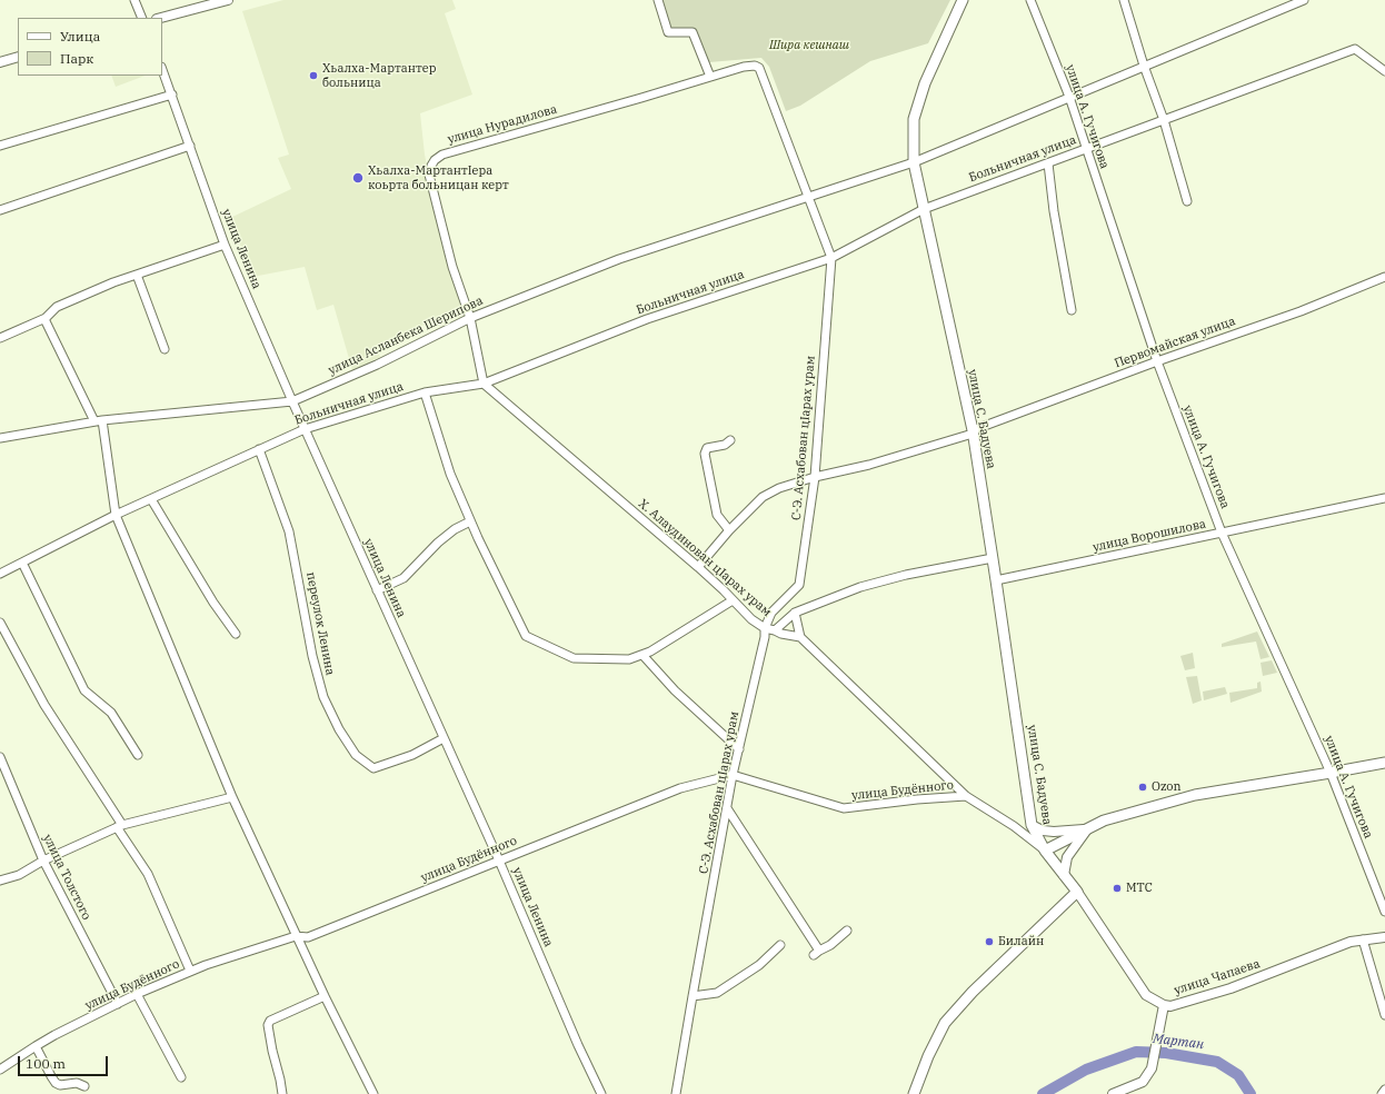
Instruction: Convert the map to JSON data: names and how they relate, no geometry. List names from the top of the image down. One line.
{"streets":{"main road":["улица С. Бадуева"],"street":["улица А. Гучигова","улица Нурадилова","Больничная улица","улица Ленина","улица Асланбека Шерипова","Первомайская улица","С-Э. Асхабован цIарах урам","улица Ворошилова","Х. Алаудинован цIарах урам","переулок Ленина","улица Будённого","улица Толстого","улица Чапаева"]},"crossings":[["улица А. Гучигова","Больничная улица"],["улица А. Гучигова","улица Асланбека Шерипова"],["улица А. Гучигова","Первомайская улица"],["улица А. Гучигова","улица Ворошилова"],["улица Нурадилова","улица Асланбека Шерипова"],["улица Нурадилова","С-Э. Асхабован цIарах урам"],["Больничная улица","улица Ленина"],["Больничная улица","улица С. Бадуева"],["Больничная улица","С-Э. Асхабован цIарах урам"],["Больничная улица","Х. Алаудинован цIарах урам"],["Больничная улица","переулок Ленина"],["улица Ленина","улица Асланбека Шерипова"],["улица Ленина","переулок Ленина"],["улица Ленина","улица Будённого"],["улица Асланбека Шерипова","улица С. Бадуева"],["улица Асланбека Шерипова","С-Э. Асхабован цIарах урам"],["Первомайская улица","улица С. Бадуева"],["Первомайская улица","С-Э. Асхабован цIарах урам"],["Первомайская улица","Х. Алаудинован цIарах урам"],["улица С. Бадуева","улица Ворошилова"],["улица С. Бадуева","улица Чапаева"],["С-Э. Асхабован цIарах урам","Х. Алаудинован цIарах урам"],["С-Э. Асхабован цIарах урам","улица Будённого"],["улица Будённого","улица Толстого"]],"water":["Мартан"],"parks":["Шира кешнаш"],"places":["Хьалха-Мартантер больница","Хьалха-МартантIера коьрта больницан керт","Ozon","МТС","Билайн"],"legend":["Улица","Парк"],"scale_bar":"100 m"}
